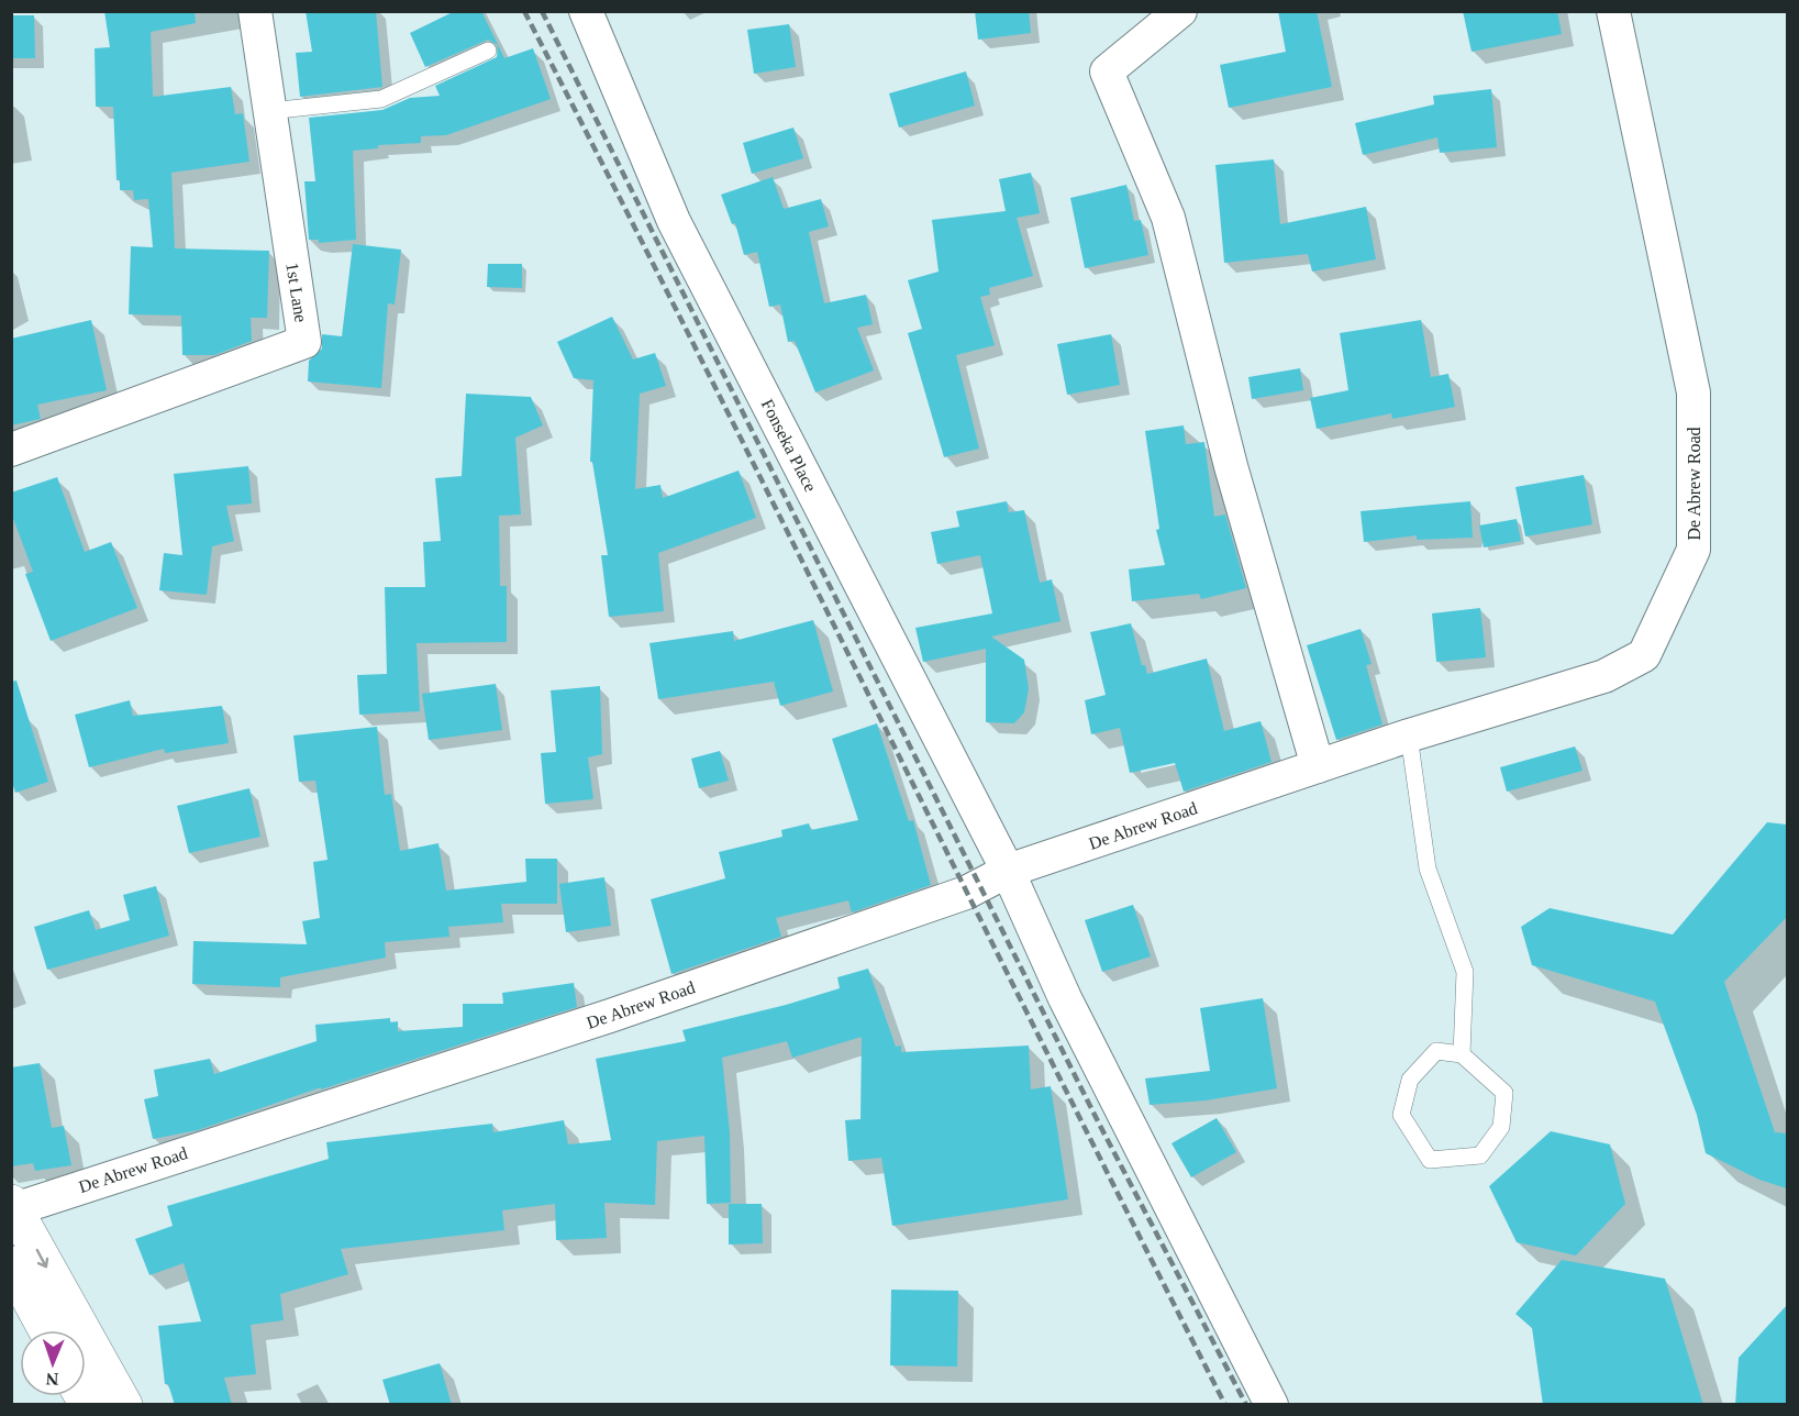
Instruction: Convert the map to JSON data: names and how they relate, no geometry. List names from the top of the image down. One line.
{"streets":{"street":["1st Lane","Fonseka Place","De Abrew Road"]},"crossings":[["Fonseka Place","De Abrew Road"]],"north":"bottom"}
